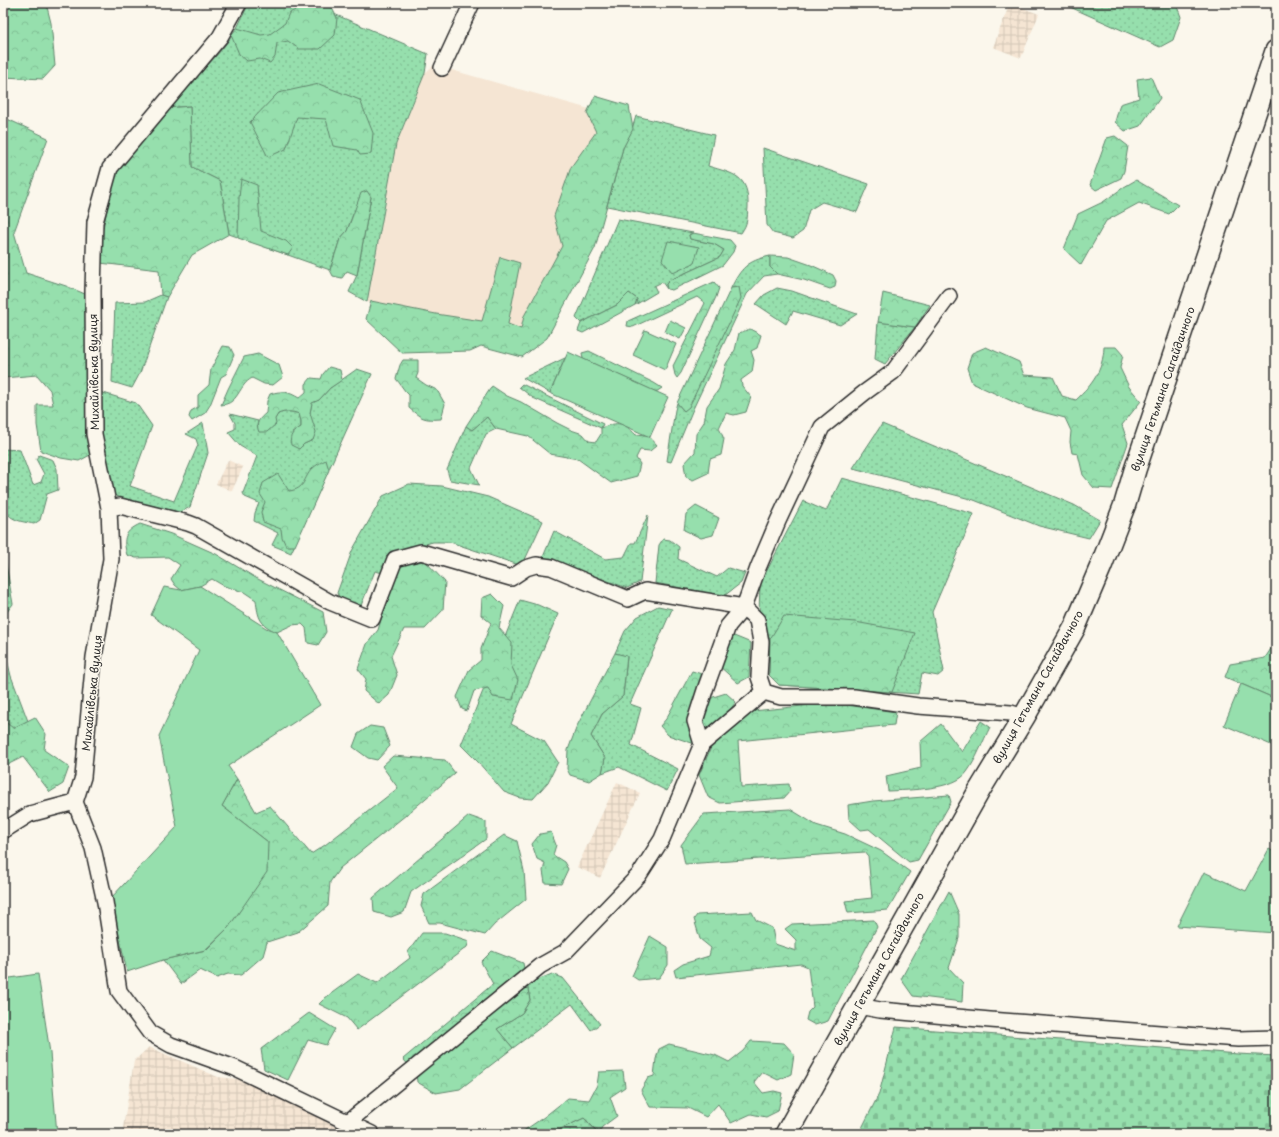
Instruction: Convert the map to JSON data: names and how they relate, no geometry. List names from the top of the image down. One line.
{"streets":{"main road":["вулиця Гетьмана Сагайдачного"],"street":["Михайлівська вулиця"]}}
